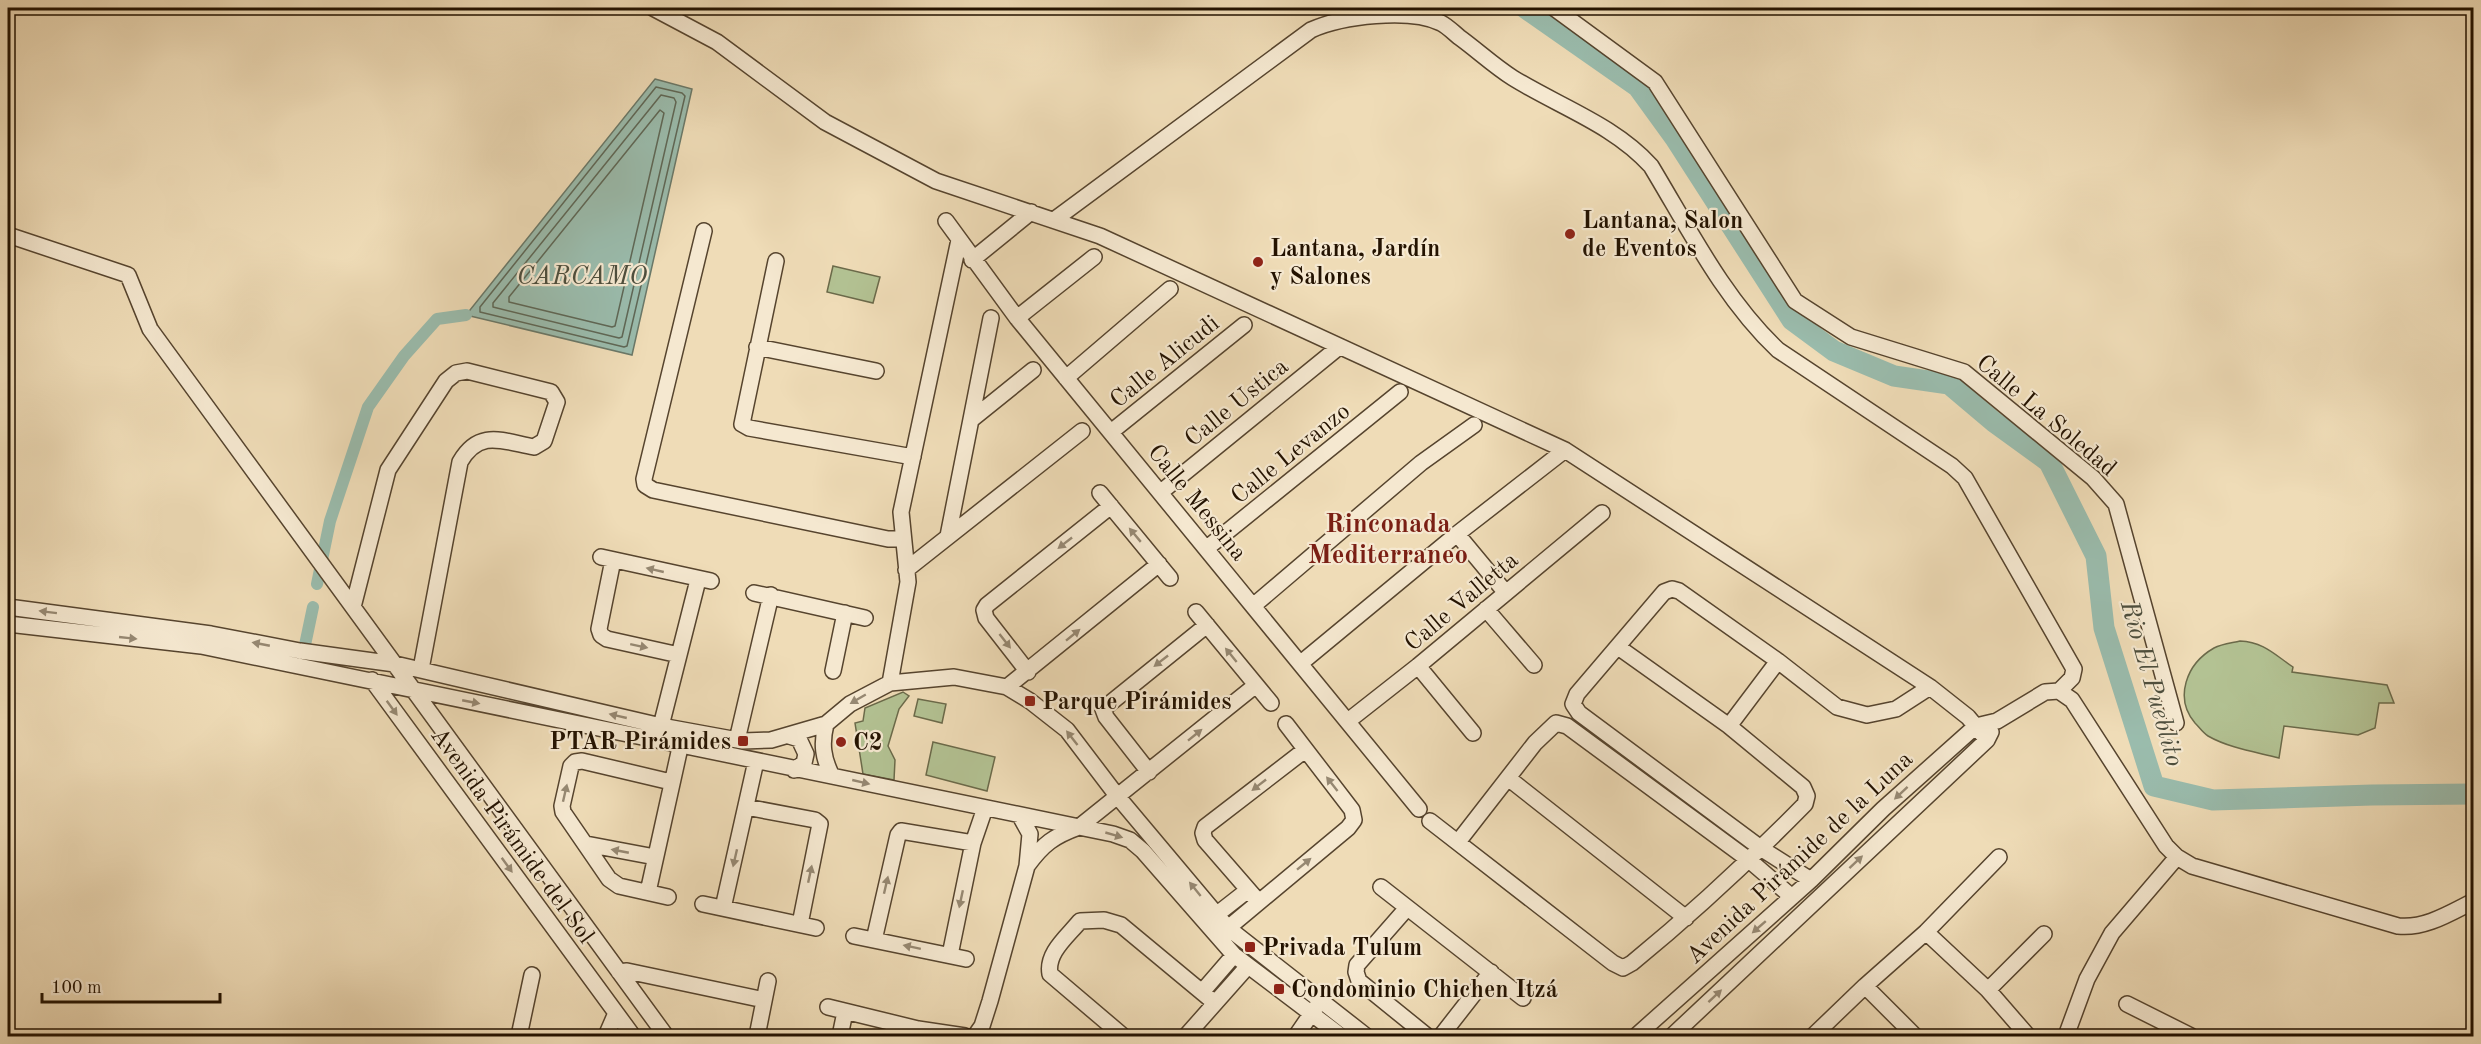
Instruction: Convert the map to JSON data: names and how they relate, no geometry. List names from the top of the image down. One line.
{"streets":{"street":["Calle Alicudi","Calle Ustica","Calle La Soledad","Calle Levanzo","Calle Messina","Calle Valletta","Avenida Pirámide del Sol","Avenida Pirámide de la Luna"]},"crossings":[["Calle Alicudi","Calle Messina"],["Calle Ustica","Calle Messina"],["Calle Levanzo","Calle Messina"],["Calle Messina","Calle Valletta"]],"districts":["Rinconada Mediterraneo"],"water":["CARCAMO","Rio El Pueblito"],"places":{"other":["Lantana, Salon de Eventos","Lantana, Jardín y Salones","C2"],"transit":["Parque Pirámides","PTAR Pirámides","Privada Tulum","Condominio Chichen Itzá"]},"scale_bar":"100 m"}
